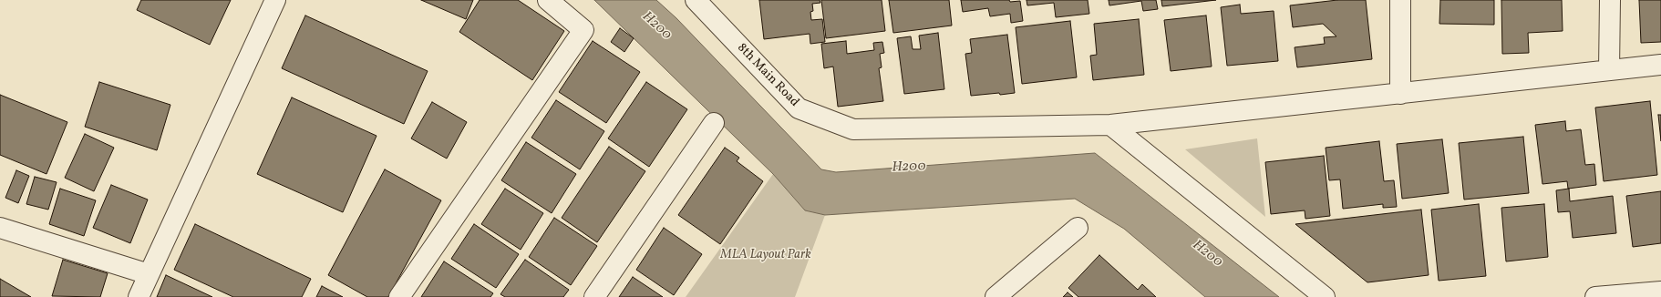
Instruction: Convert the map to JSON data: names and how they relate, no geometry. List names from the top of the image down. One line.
{"streets":{"street":["8th Main Road"]},"water":["H200"],"parks":["MLA Layout Park"]}
